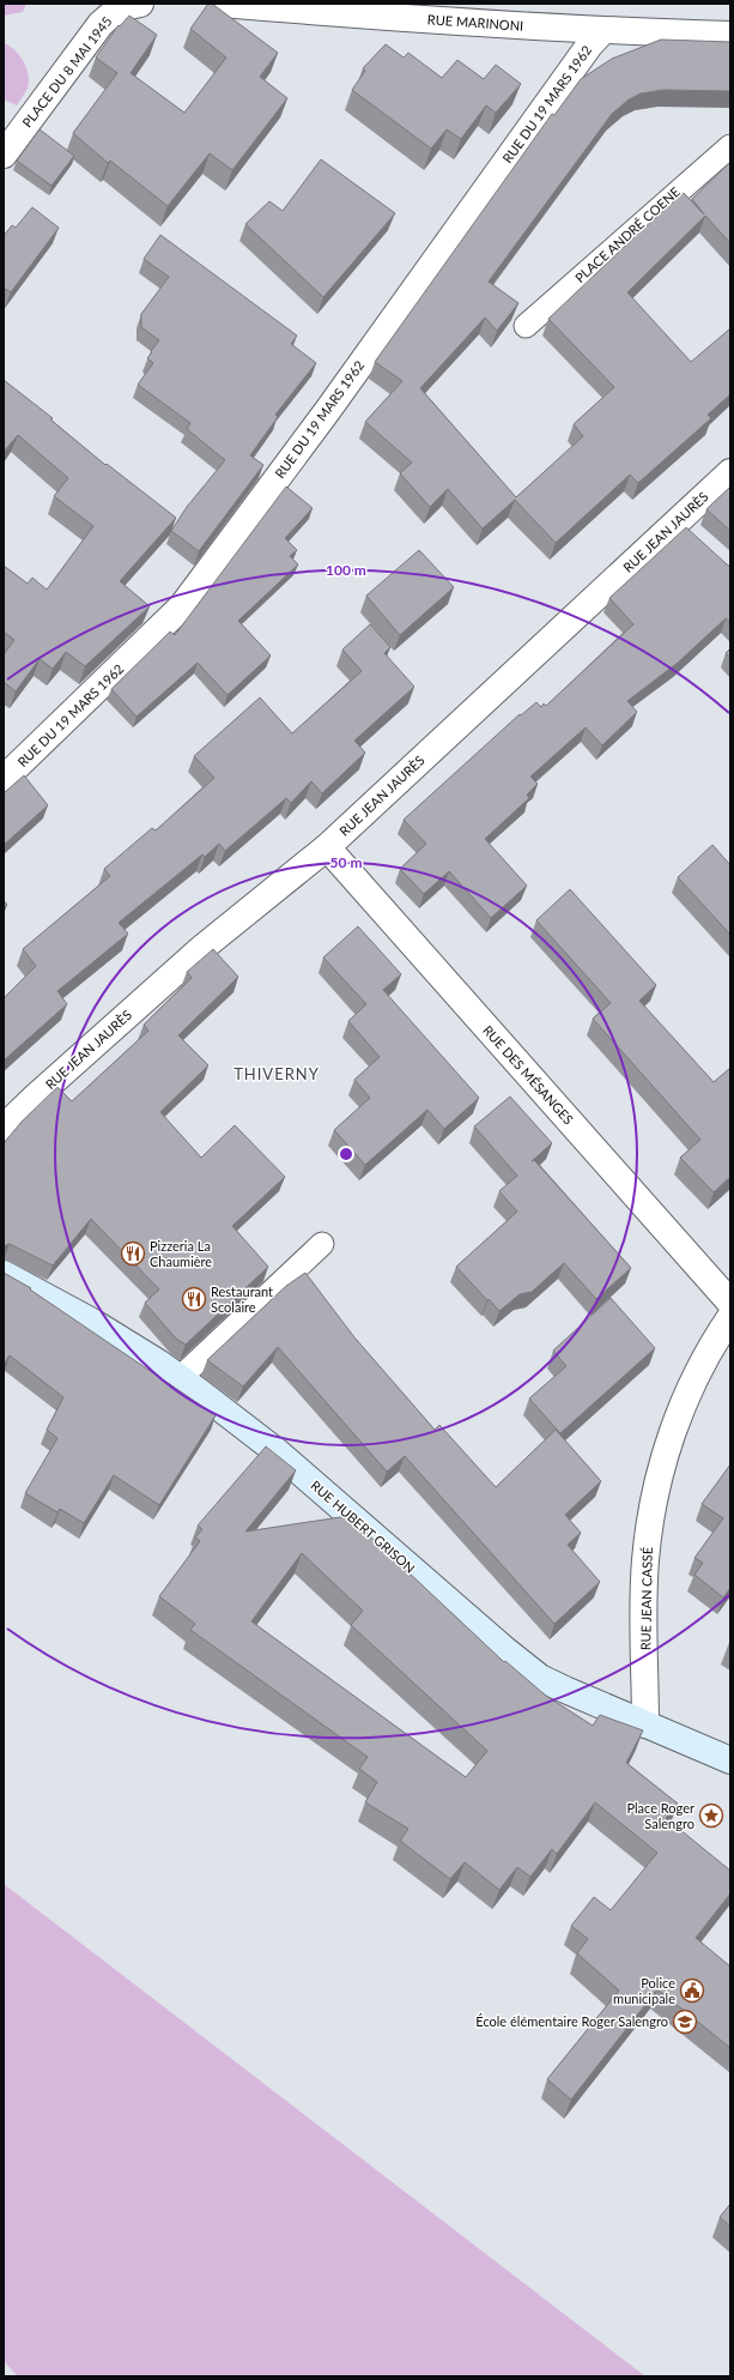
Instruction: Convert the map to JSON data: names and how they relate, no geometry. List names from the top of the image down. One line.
{"streets":{"street":["RUE MARINONI","PLACE DU 8 MAI 1945","RUE DU 19 MARS 1962","RUE JEAN JAURÈS","RUE DES MÉSANGES","RUE HUBERT GRISON","RUE JEAN CASSÉ"],"lane":["PLACE ANDRÉ COENE"]},"crossings":[["RUE MARINONI","RUE DU 19 MARS 1962"],["RUE JEAN JAURÈS","RUE DES MÉSANGES"],["RUE HUBERT GRISON","RUE JEAN CASSÉ"]],"districts":["THIVERNY"],"places":{"restaurant":["Pizzeria La Chaumière","Restaurant Scolaire"],"place":["Place Roger Salengro"],"public building":["Police municipale"],"school or university":["École élémentaire Roger Salengro"]},"rings":["100 m","50 m"]}
